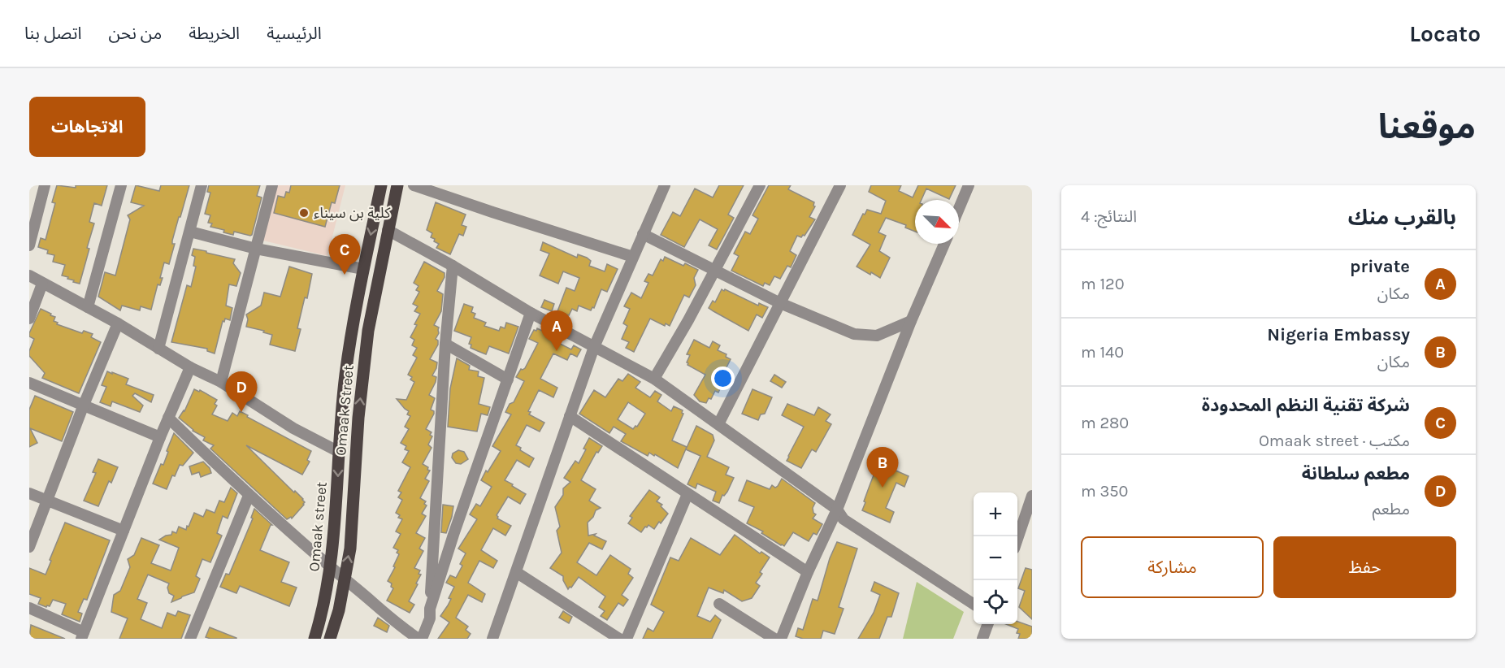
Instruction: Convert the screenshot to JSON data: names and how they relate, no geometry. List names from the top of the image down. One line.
{"streets":{"main road":["Omaak Street","Omaak street"]},"one_way":["Omaak Street","Omaak street"],"places":["كلية بن سيناء"],"north":"bottom right","page":{"header":"Locato","nav":["الرئيسية","الخريطة","من نحن","اتصل بنا"],"title":"موقعنا","buttons":["الاتجاهات",["حفظ","مشاركة"]],"heading":["بالقرب منك","النتائج: 4"],"pins":["C","A","D","B"],"list":[{"mark":"A","name":"private","note":"مكان","value":"120 m"},{"mark":"B","name":"Nigeria Embassy","note":"مكان","value":"140 m"},{"mark":"C","name":"شركة تقنية النظم المحدودة","note":"مكتب · Omaak street","value":"280 m"},{"mark":"D","name":"مطعم سلطانة","note":"مطعم","value":"350 m"}],"map_buttons":["+","−"]}}
